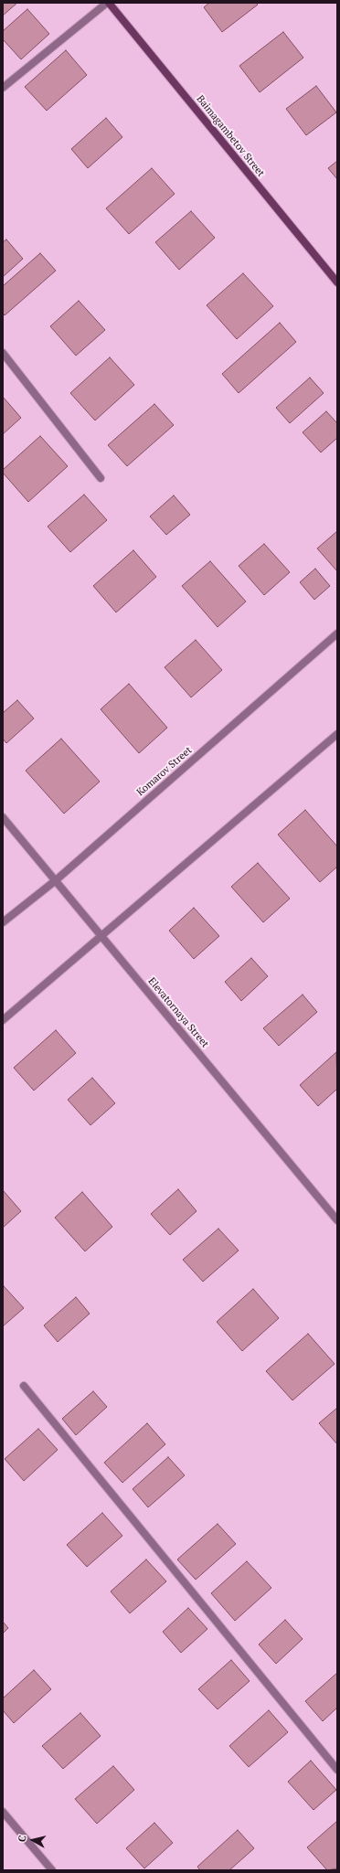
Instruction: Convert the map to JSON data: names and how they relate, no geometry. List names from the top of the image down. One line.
{"streets":{"main road":["Baimagambetov Street"],"street":["Komarov Street","Elevatornaya Street"]},"crossings":[["Komarov Street","Elevatornaya Street"]],"north":"left"}
